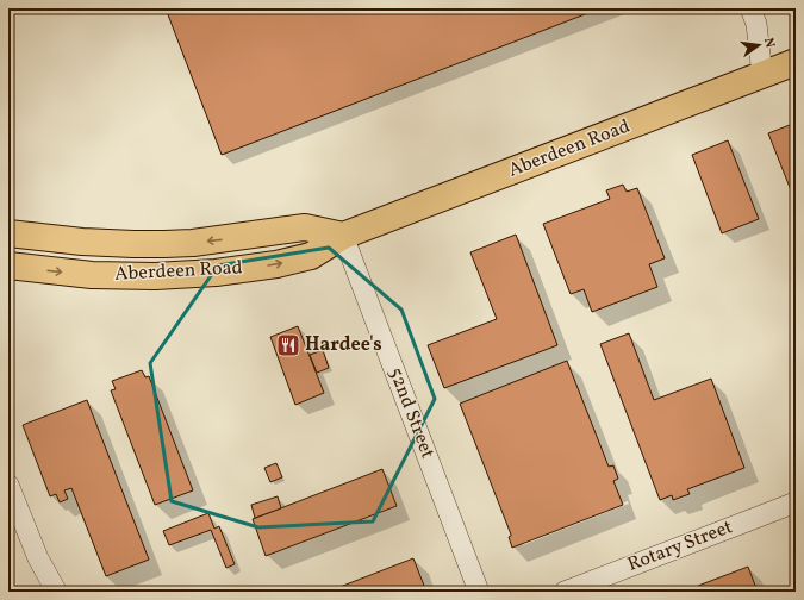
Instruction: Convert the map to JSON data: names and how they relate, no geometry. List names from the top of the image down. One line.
{"streets":{"main road":["Aberdeen Road"],"street":["52nd Street","Rotary Street"]},"crossings":[["Aberdeen Road","52nd Street"]],"places":{"restaurant":["Hardee's"]},"north":"right"}
